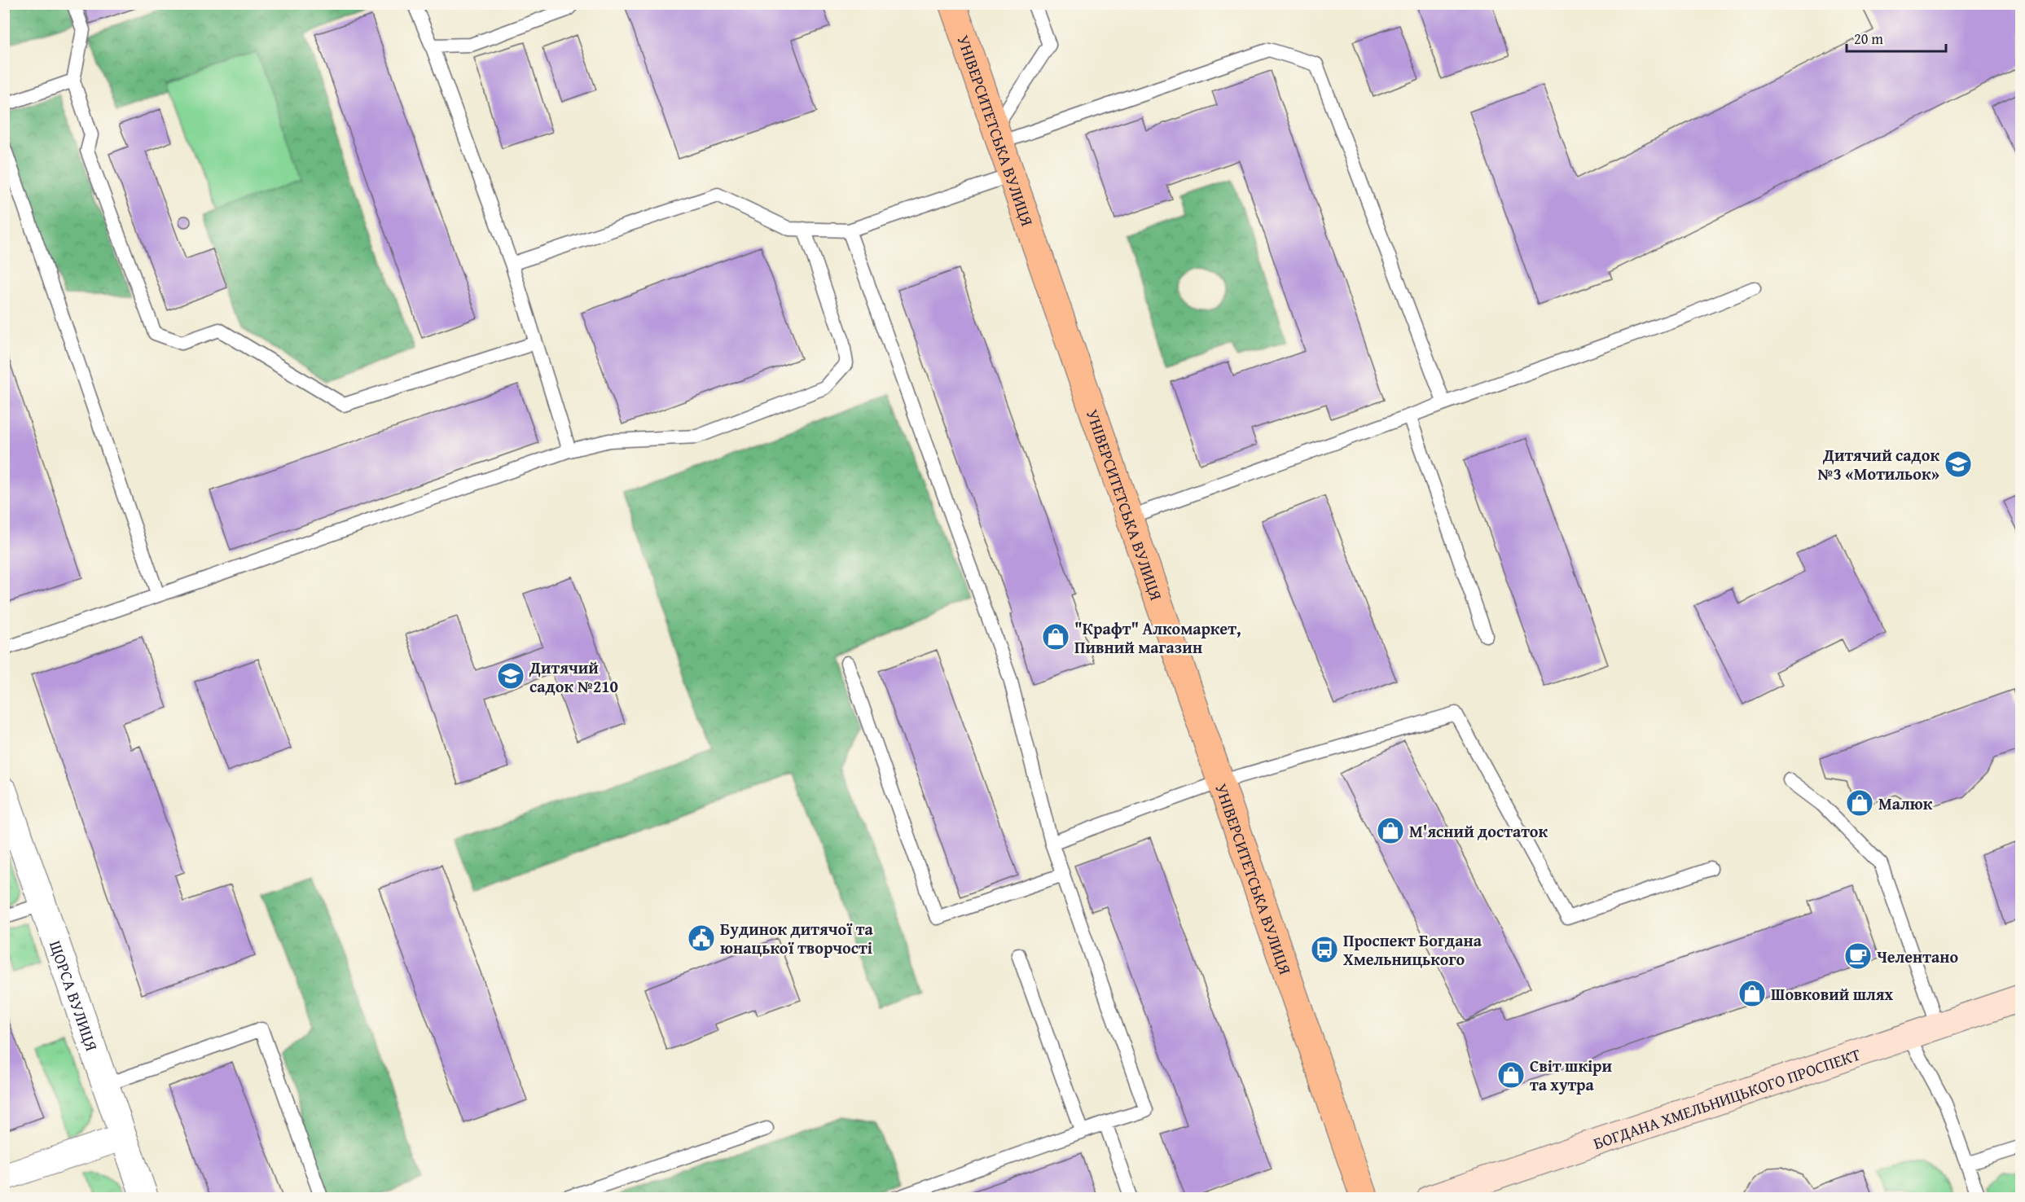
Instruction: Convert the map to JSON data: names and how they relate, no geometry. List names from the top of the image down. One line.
{"streets":{"main road":["УНІВЕРСИТЕТСЬКА ВУЛИЦЯ","БОГДАНА ХМЕЛЬНИЦЬКОГО ПРОСПЕКТ"],"street":["ЩОРСА ВУЛИЦЯ"]},"places":{"school or university":["Дитячий садок №3 «Мотильок»","Дитячий садок №210"],"shop":["\"Крафт\" Алкомаркет, Пивний магазин","Малюк","М'ясний достаток","Шовковий шлях","Світ шкіри та хутра"],"public building":["Будинок дитячої та юнацької творчості"],"bus stop":["Проспект Богдана Хмельницького"],"cafe":["Челентано"]},"scale_bar":"20 m"}
